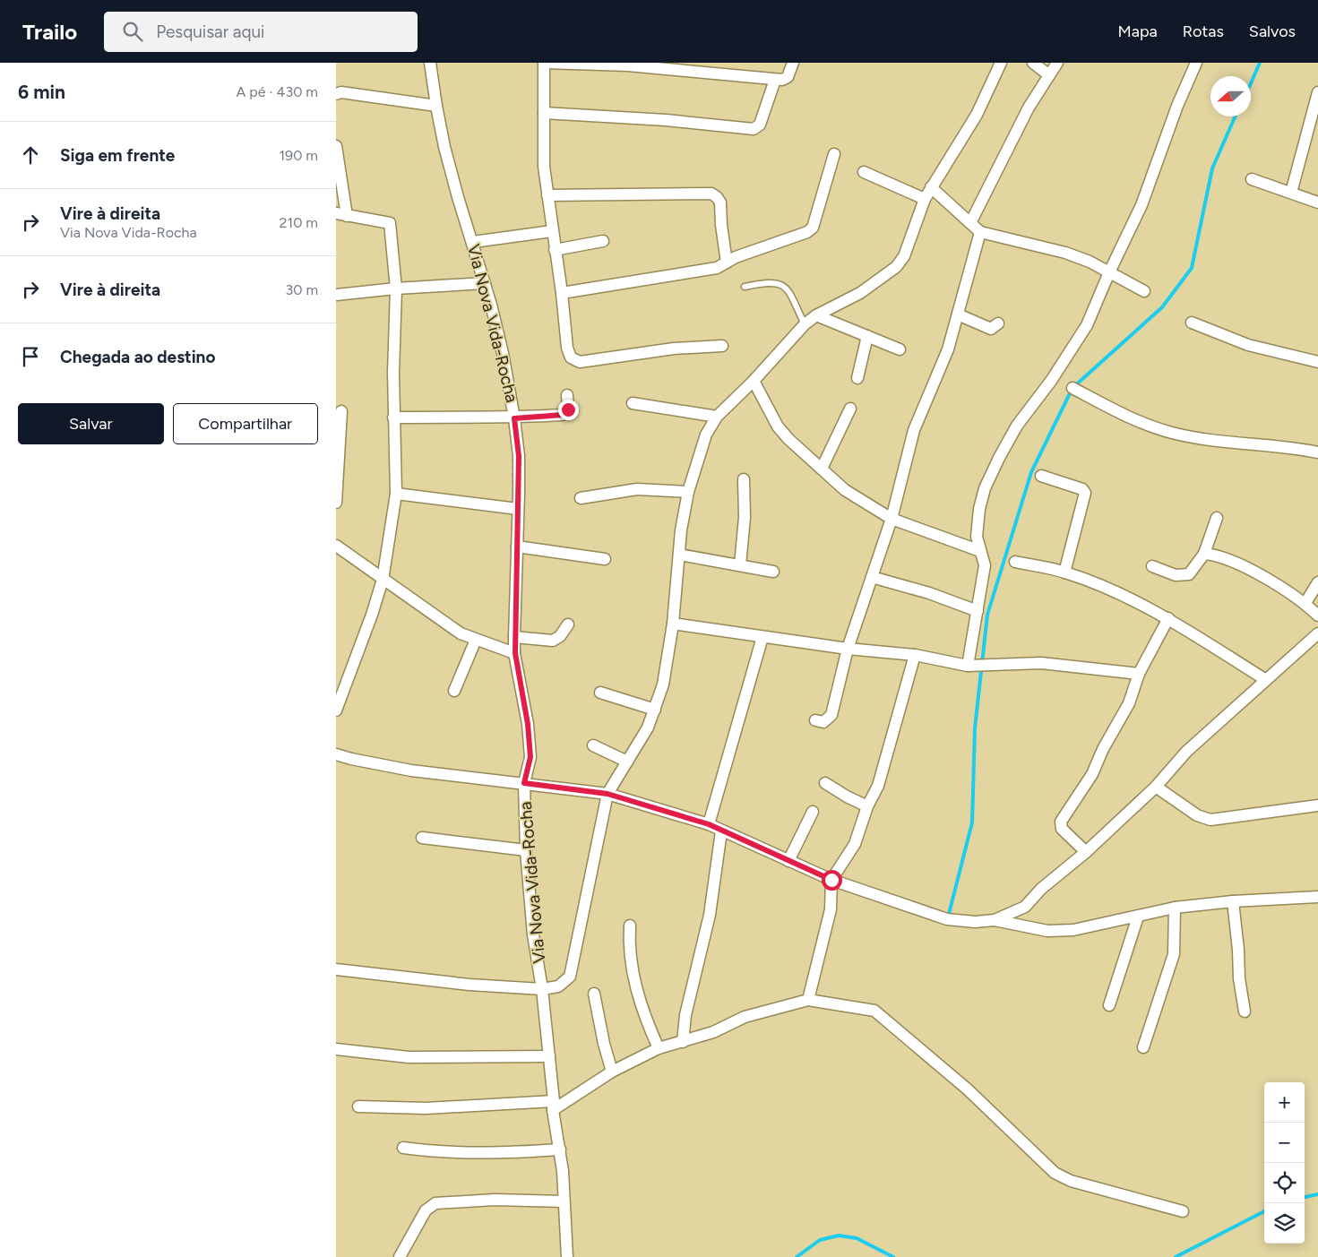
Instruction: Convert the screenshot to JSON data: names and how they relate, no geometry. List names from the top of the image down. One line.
{"streets":{"street":["Via Nova Vida-Rocha"]},"north":"left","page":{"header":"Trailo","search":"Pesquisar aqui","nav":["Mapa","Rotas","Salvos"],"heading":["6 min","A pé · 430 m"],"list":[["Siga em frente","190 m"],["Vire à direita","Via Nova Vida-Rocha","210 m"],["Vire à direita","30 m"],"Chegada ao destino"],"buttons":["Salvar","Compartilhar"],"map_buttons":["+","−"]}}
